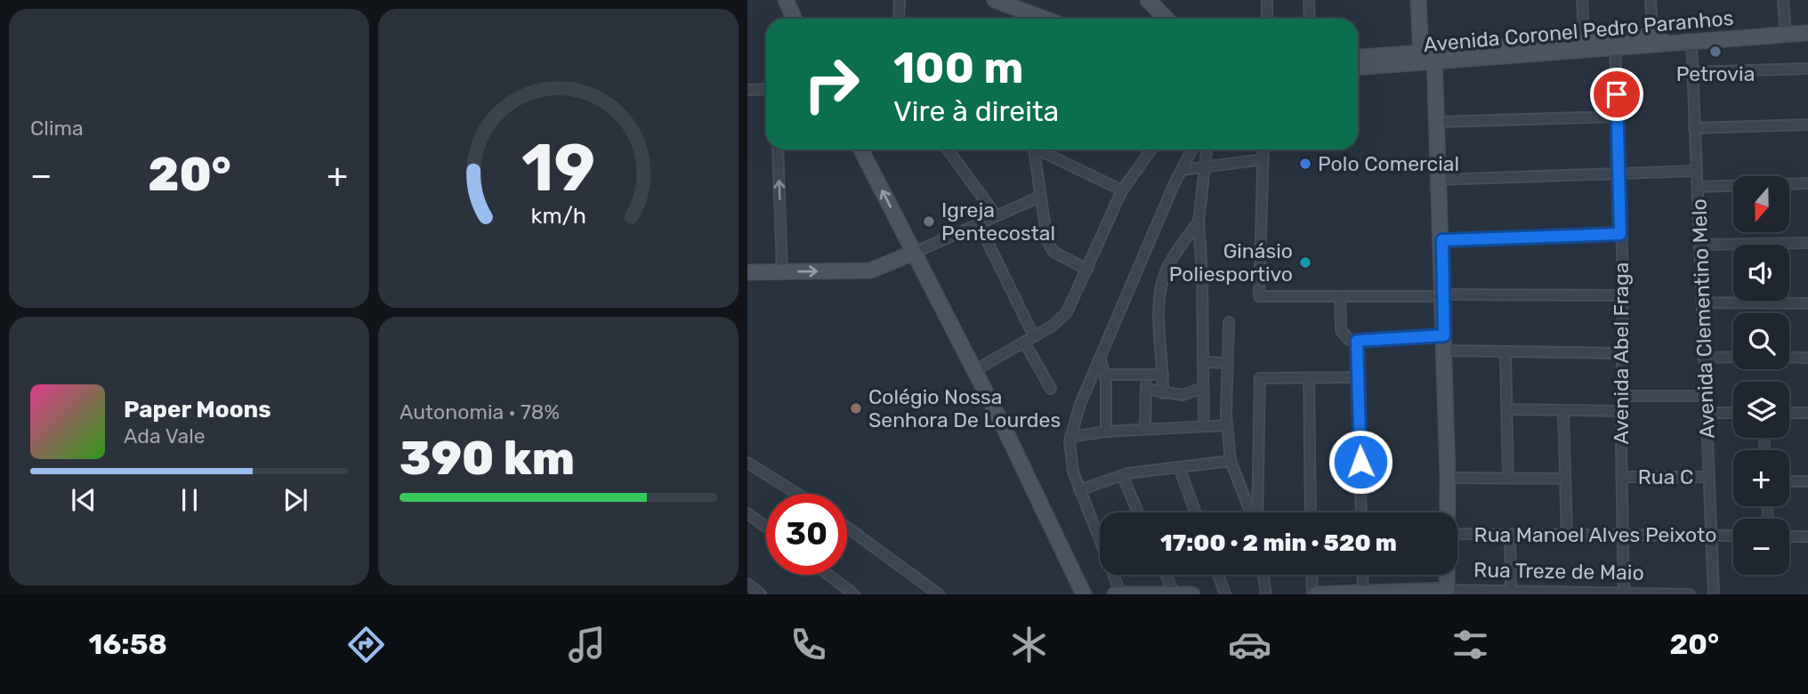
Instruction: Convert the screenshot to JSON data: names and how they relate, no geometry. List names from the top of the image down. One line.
{"streets":{"street":["Avenida Coronel Pedro Paranhos","Avenida Clementino Melo","Avenida Abel Fraga","Rua C","Rua Manoel Alves Peixoto","Rua Treze de Maio"]},"crossings":[["Avenida Coronel Pedro Paranhos","Avenida Clementino Melo"],["Avenida Coronel Pedro Paranhos","Avenida Abel Fraga"],["Avenida Clementino Melo","Rua C"],["Avenida Clementino Melo","Rua Manoel Alves Peixoto"],["Avenida Abel Fraga","Rua C"],["Avenida Abel Fraga","Rua Manoel Alves Peixoto"],["Avenida Abel Fraga","Rua Treze de Maio"]],"places":["Petrovia","Polo Comercial","Igreja Pentecostal","Ginásio Poliesportivo","Colégio Nossa Senhora De Lourdes"],"north":"bottom","page":{"tile":["Clima",["Autonomia · 78%","390 km"]],"turn":["100 m","Vire à direita"],"heat":["−","20°","+"],"map_buttons":["+","−"],"song":["Paper Moons","Ada Vale"],"limit":"30","trip":"17:00 · 2 min · 520 m","tabs":["16:58","20°"],"gauge":["19","km/h"]}}
